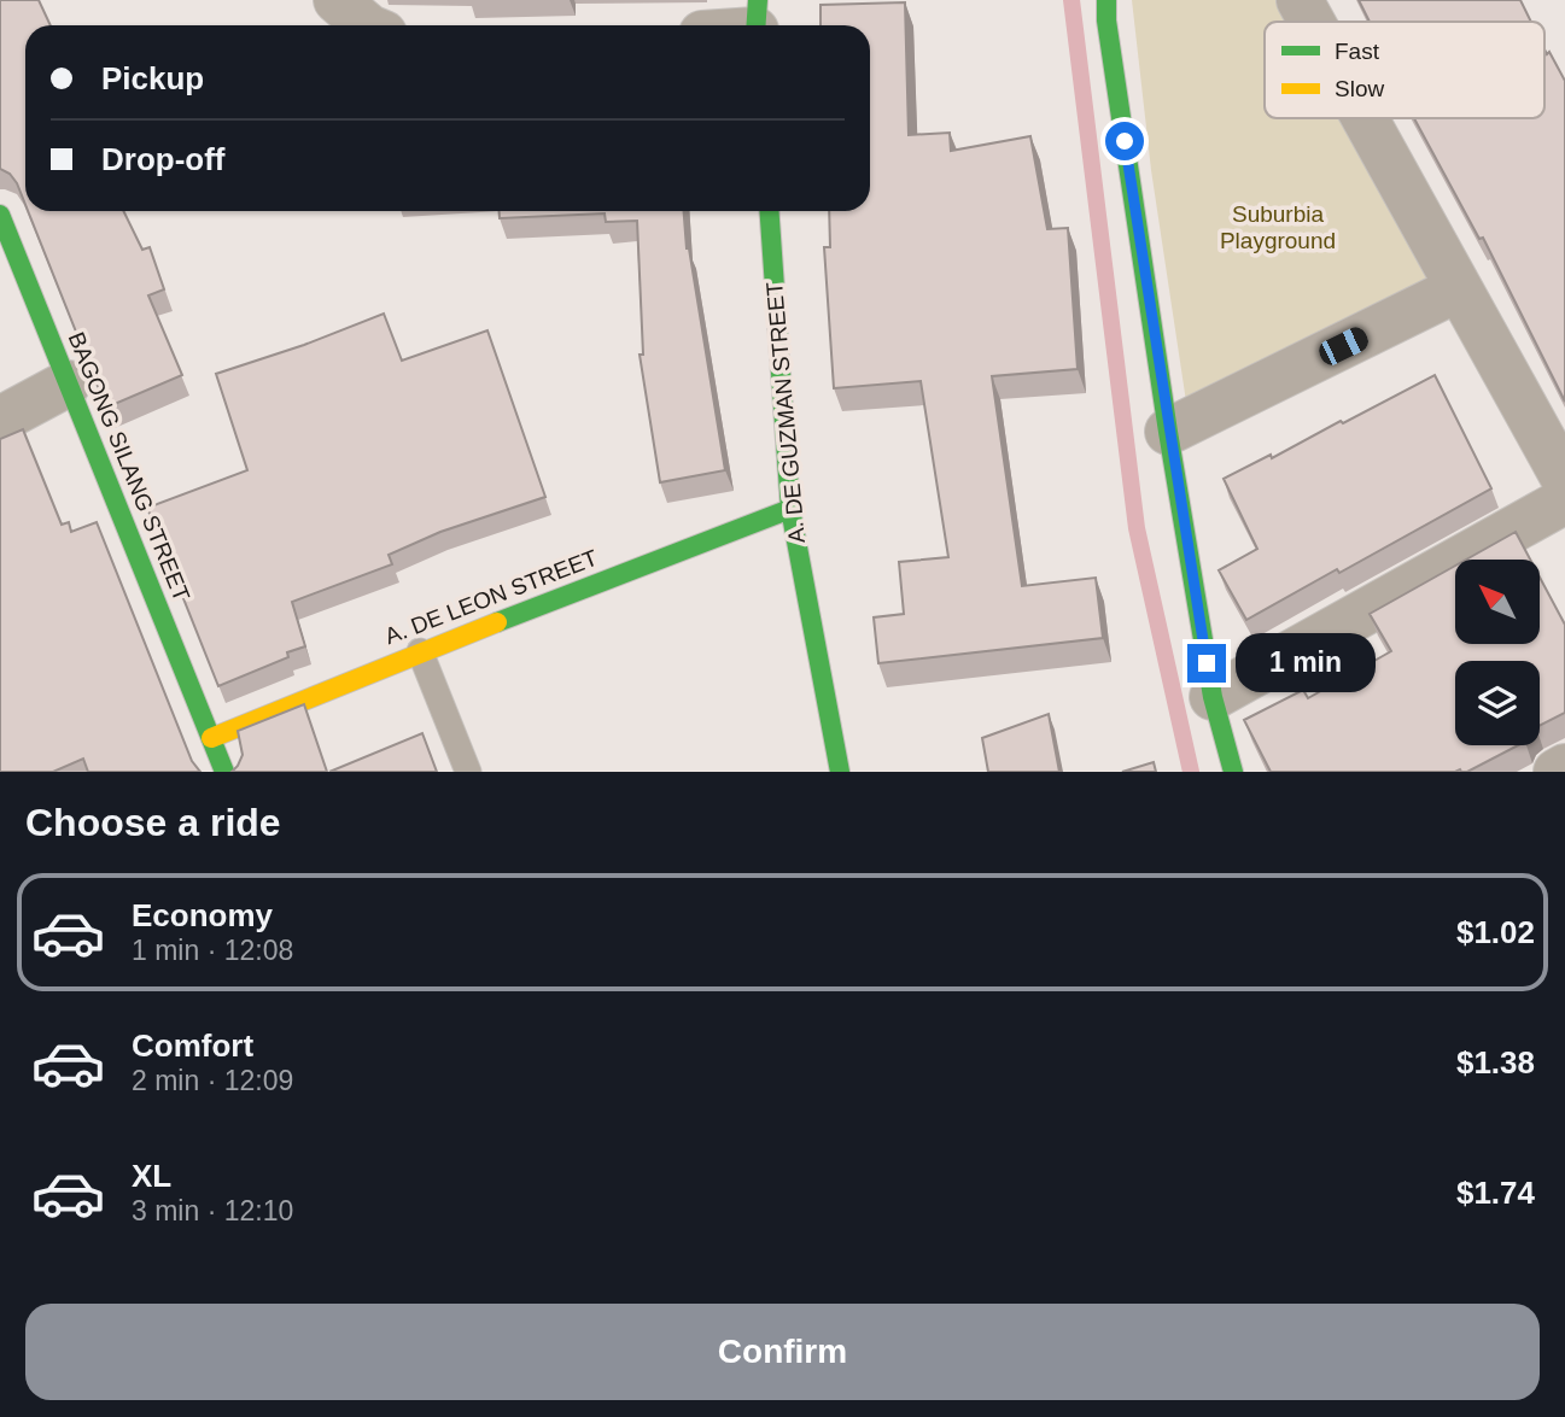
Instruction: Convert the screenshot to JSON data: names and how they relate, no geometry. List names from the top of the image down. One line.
{"streets":{"street":["A. DE GUZMAN STREET","BAGONG SILANG STREET","A. DE LEON STREET"]},"crossings":[["A. DE GUZMAN STREET","A. DE LEON STREET"],["BAGONG SILANG STREET","A. DE LEON STREET"]],"parks":["Suburbia Playground"],"legend":["Fast","Slow"],"north":"top left","page":{"banner":["Pickup","Drop-off"],"bubble":"1 min","heading":"Choose a ride","list":[{"name":"Economy","note":"1 min · 12:08","value":"$1.02"},{"name":"Comfort","note":"2 min · 12:09","value":"$1.38"},{"name":"XL","note":"3 min · 12:10","value":"$1.74"}],"buttons":"Confirm"}}
